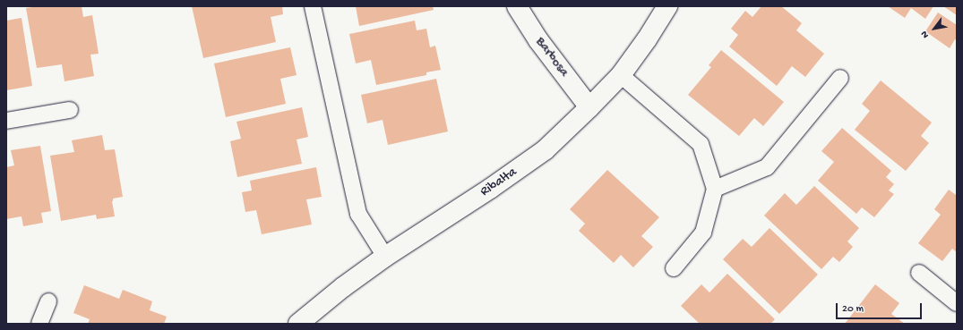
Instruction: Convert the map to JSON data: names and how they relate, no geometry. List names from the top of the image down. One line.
{"streets":{"street":["Barbosa","Ribalta"]},"crossings":[["Barbosa","Ribalta"]],"scale_bar":"20 m","north":"bottom left"}
